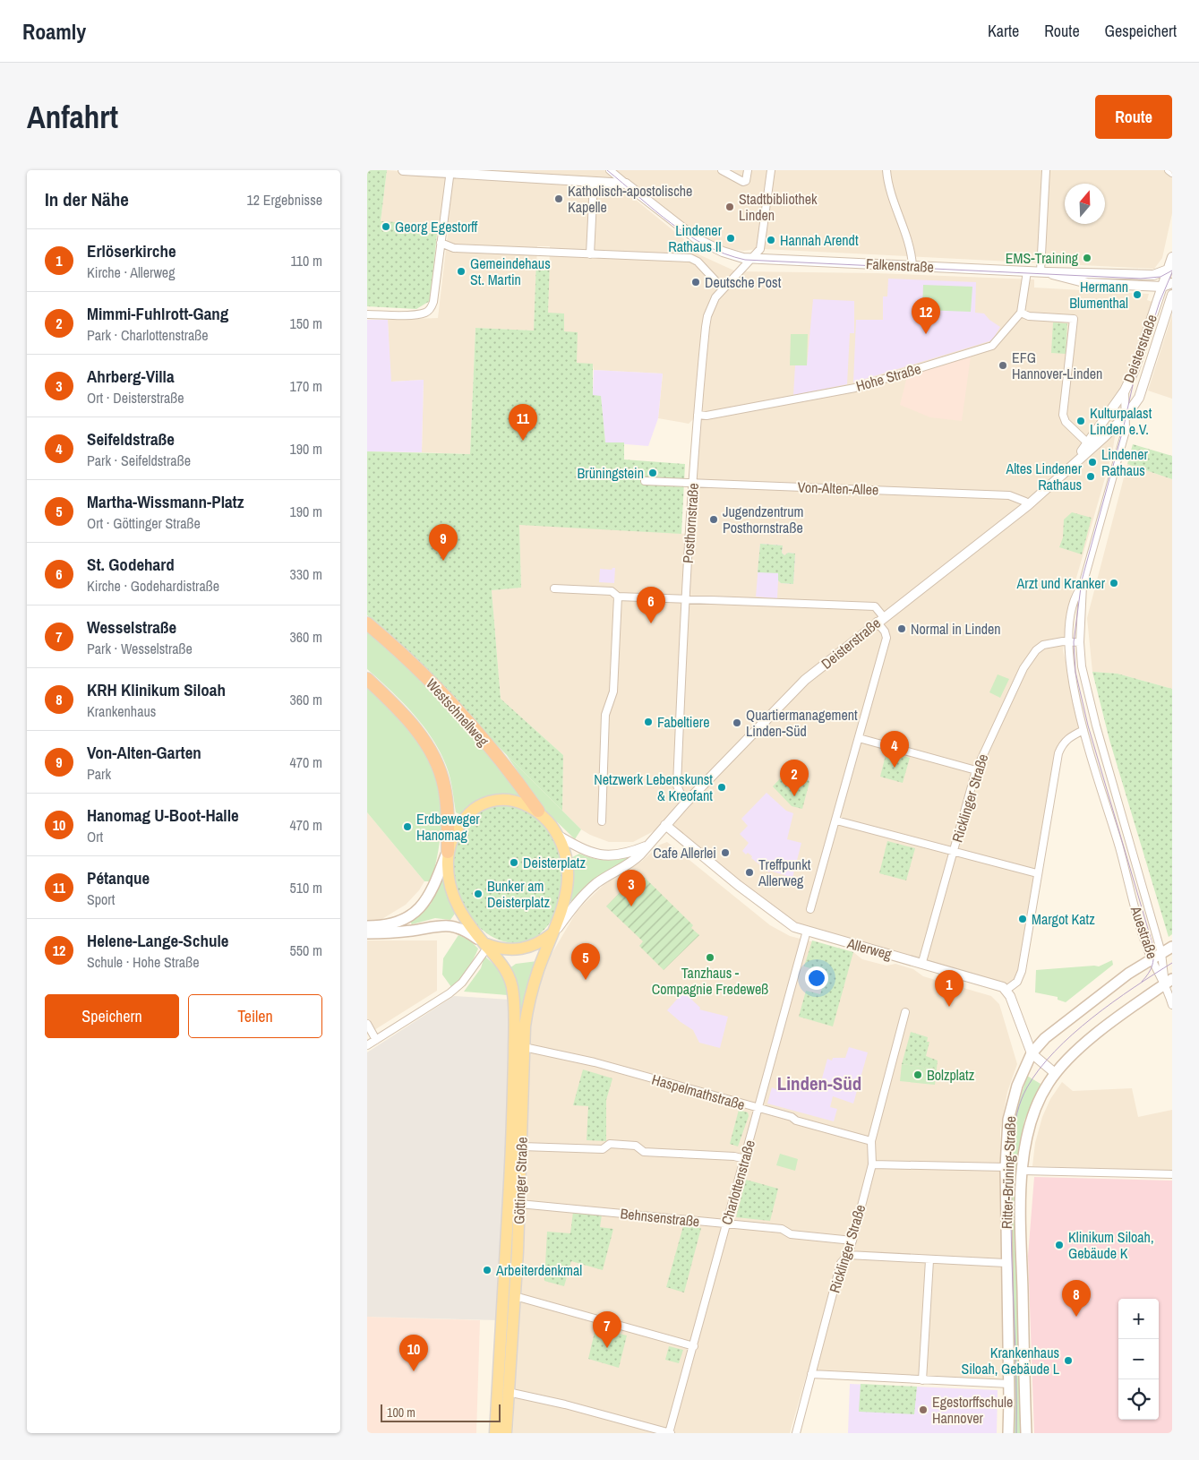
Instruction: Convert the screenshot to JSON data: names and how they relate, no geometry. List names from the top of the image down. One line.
{"streets":{"highway":["Westschnellweg"],"main road":["Ritter-Brüning-Straße","Göttinger Straße"],"street":["Falkenstraße","Deisterstraße","Hohe Straße","Von-Alten-Allee","Posthornstraße","Ricklinger Straße","Auestraße","Allerweg","Haspelmathstraße","Charlottenstraße","Behnsenstraße"]},"crossings":[["Falkenstraße","Deisterstraße"],["Falkenstraße","Posthornstraße"],["Deisterstraße","Von-Alten-Allee"],["Deisterstraße","Posthornstraße"],["Deisterstraße","Westschnellweg"],["Deisterstraße","Allerweg"],["Deisterstraße","Göttinger Straße"],["Hohe Straße","Posthornstraße"],["Von-Alten-Allee","Posthornstraße"],["Westschnellweg","Göttinger Straße"],["Ricklinger Straße","Auestraße"],["Ricklinger Straße","Allerweg"],["Ricklinger Straße","Haspelmathstraße"],["Ricklinger Straße","Behnsenstraße"],["Auestraße","Ritter-Brüning-Straße"],["Allerweg","Charlottenstraße"],["Haspelmathstraße","Göttinger Straße"],["Haspelmathstraße","Charlottenstraße"],["Göttinger Straße","Behnsenstraße"],["Charlottenstraße","Behnsenstraße"]],"districts":["Linden-Süd"],"places":["Katholisch-apostolische Kapelle","Stadtbibliothek Linden","Georg Egestorff","Lindener Rathaus II","Hannah Arendt","EMS-Training","Gemeindehaus St. Martin","Deutsche Post","Hermann Blumenthal","EFG Hannover-Linden","Kulturpalast Linden e.V.","Lindener Rathaus","Brüningstein","Altes Lindener Rathaus","Jugendzentrum Posthornstraße","Arzt und Kranker","Normal in Linden","Fabeltiere","Quartiermanagement Linden-Süd","Netzwerk Lebenskunst & Kreofant","Erdbeweger Hanomag","Cafe Allerlei","Deisterplatz","Treffpunkt Allerweg","Bunker am Deisterplatz","Margot Katz","Tanzhaus - Compagnie Fredeweß","Bolzplatz","Klinikum Siloah, Gebäude K","Arbeiterdenkmal","Krankenhaus Siloah, Gebäude L","Egestorffschule Hannover"],"scale_bar":"100 m","north":"top","page":{"header":"Roamly","nav":["Karte","Route","Gespeichert"],"buttons":["Route",["Speichern","Teilen"]],"title":"Anfahrt","heading":["In der Nähe","12 Ergebnisse"],"list":[{"mark":"1","name":"Erlöserkirche","note":"Kirche · Allerweg","value":"110 m"},{"mark":"2","name":"Mimmi-Fuhlrott-Gang","note":"Park · Charlottenstraße","value":"150 m"},{"mark":"3","name":"Ahrberg-Villa","note":"Ort · Deisterstraße","value":"170 m"},{"mark":"4","name":"Seifeldstraße","note":"Park · Seifeldstraße","value":"190 m"},{"mark":"5","name":"Martha-Wissmann-Platz","note":"Ort · Göttinger Straße","value":"190 m"},{"mark":"6","name":"St. Godehard","note":"Kirche · Godehardistraße","value":"330 m"},{"mark":"7","name":"Wesselstraße","note":"Park · Wesselstraße","value":"360 m"},{"mark":"8","name":"KRH Klinikum Siloah","note":"Krankenhaus","value":"360 m"},{"mark":"9","name":"Von-Alten-Garten","note":"Park","value":"470 m"},{"mark":"10","name":"Hanomag U-Boot-Halle","note":"Ort","value":"470 m"},{"mark":"11","name":"Pétanque","note":"Sport","value":"510 m"},{"mark":"12","name":"Helene-Lange-Schule","note":"Schule · Hohe Straße","value":"550 m"}],"pins":["12","11","9","6","4","2","3","5","1","8","7","10"],"map_buttons":["+","−"],"scale":"100 m"}}
